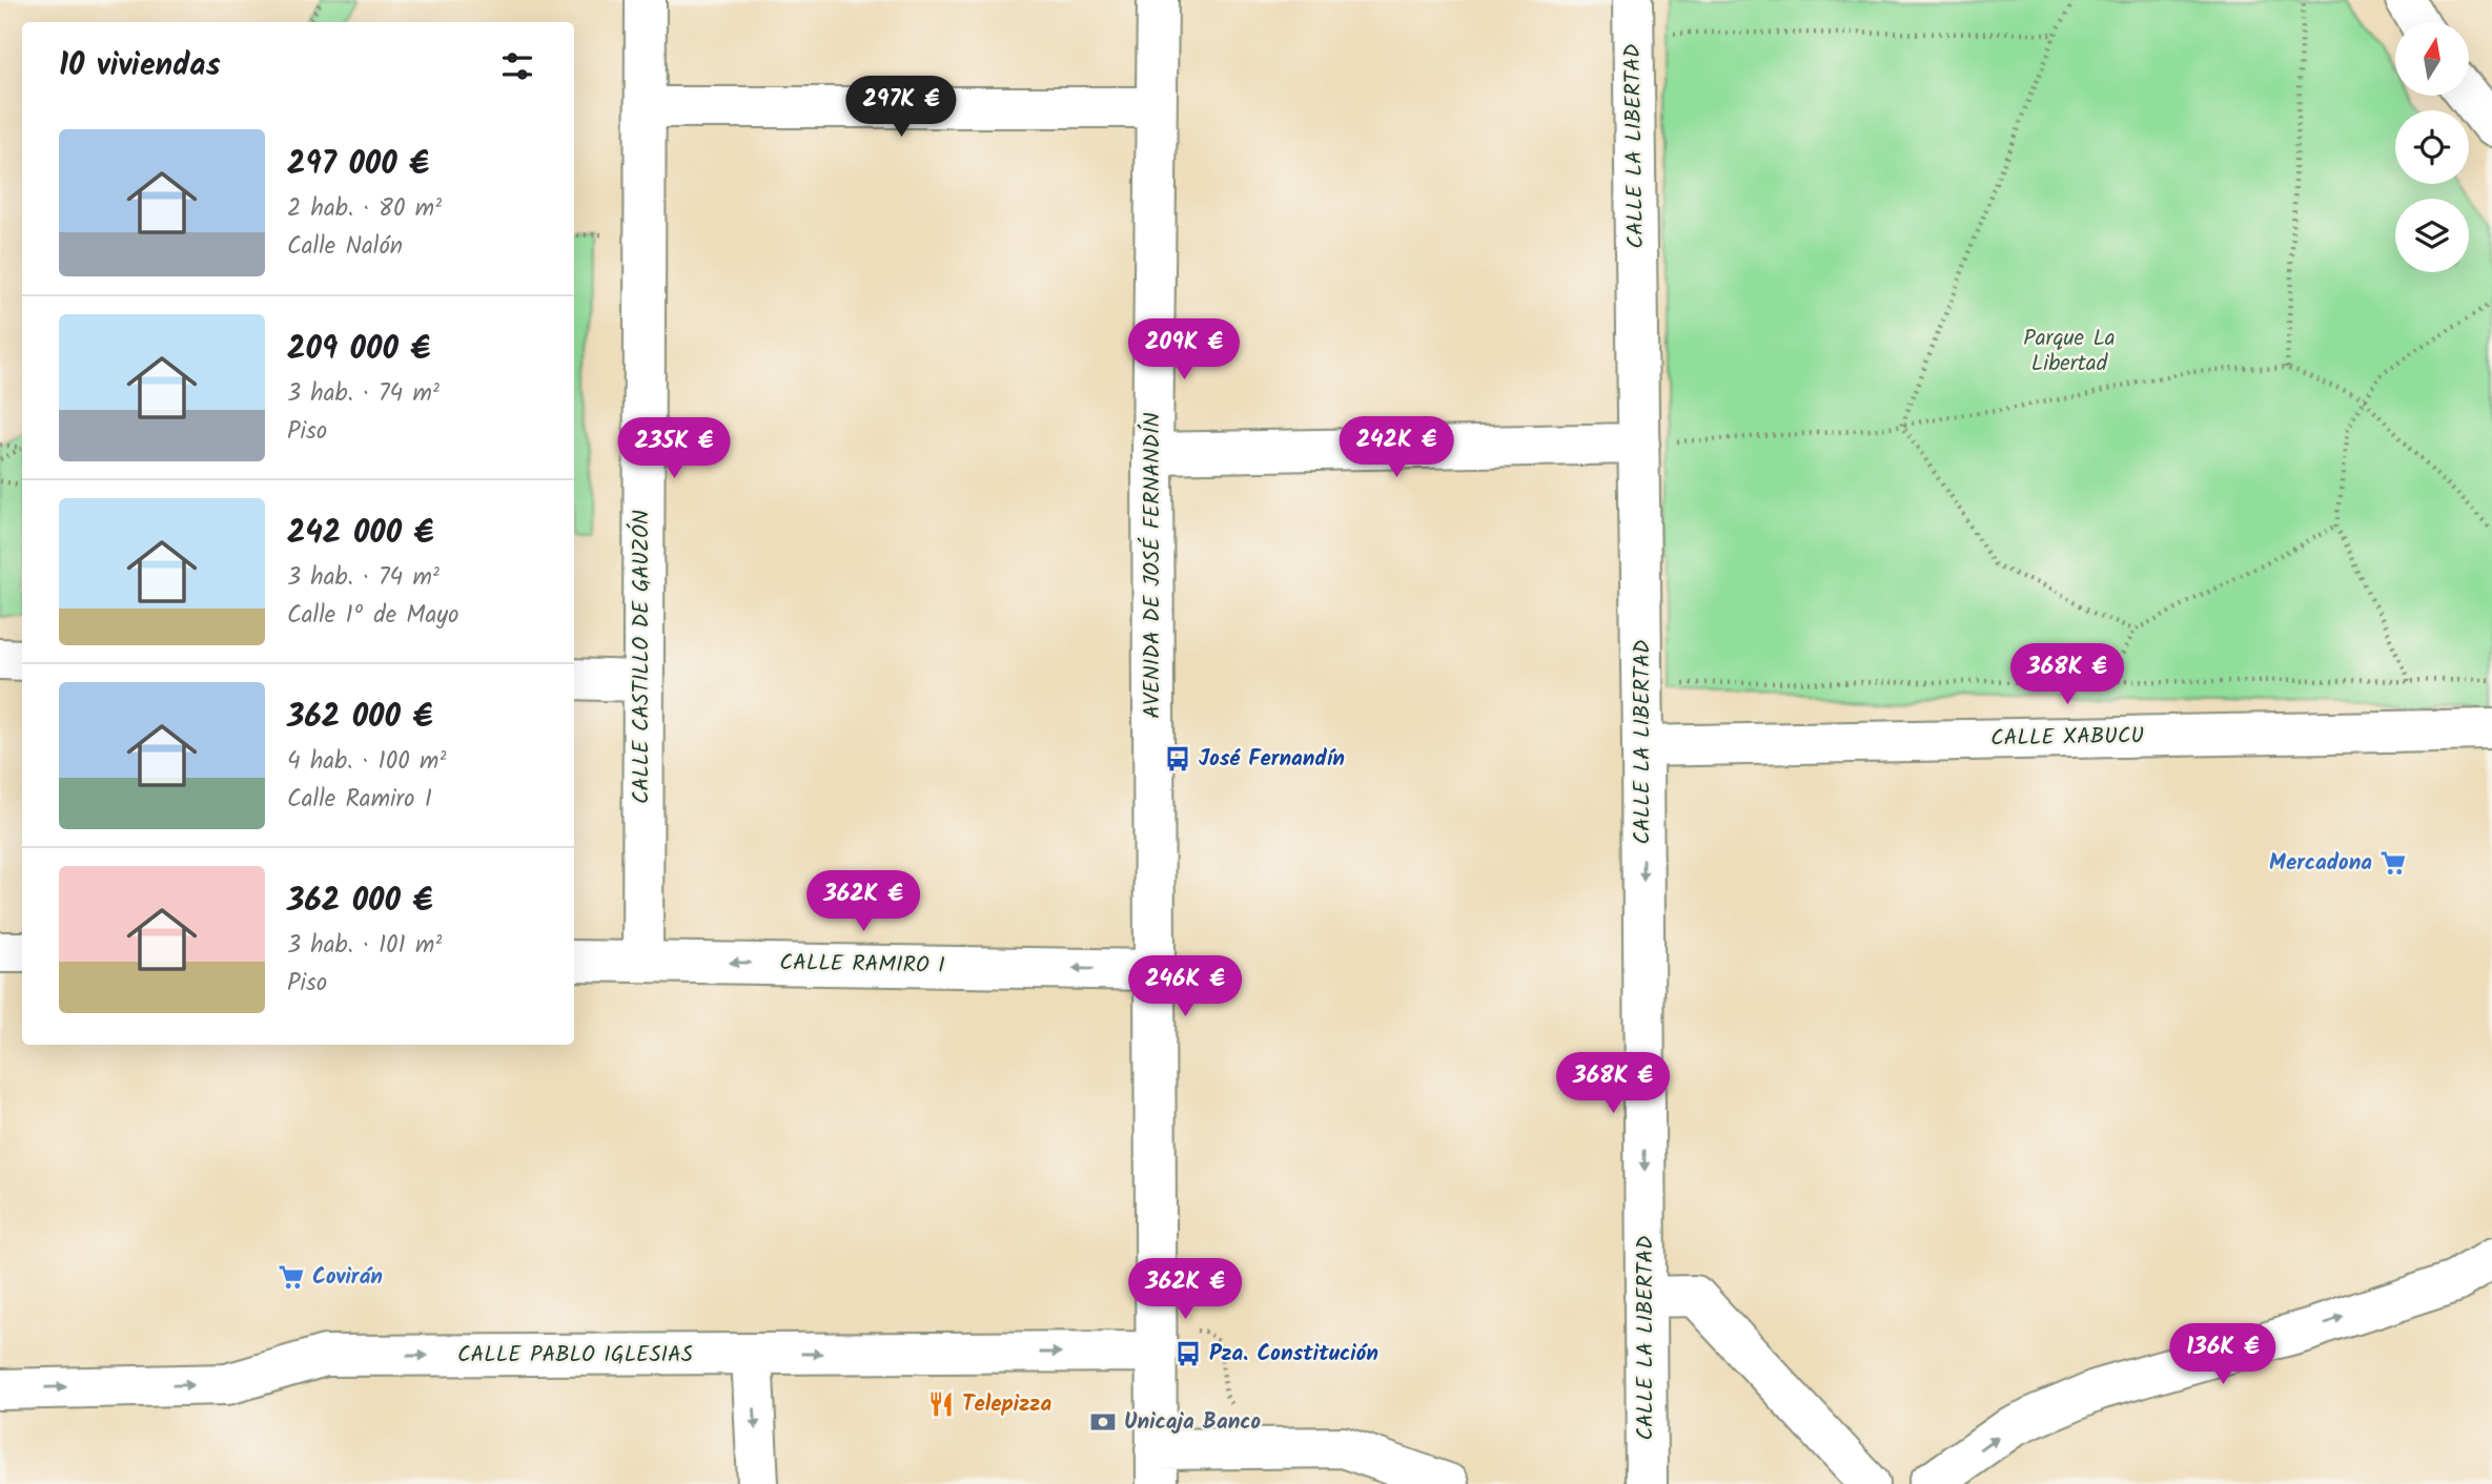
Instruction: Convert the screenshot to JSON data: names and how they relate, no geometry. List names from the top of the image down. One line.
{"streets":{"street":["CALLE LA LIBERTAD","AVENIDA DE JOSÉ FERNANDÍN","CALLE CASTILLO DE GAUZÓN","CALLE XABUCU","CALLE RAMIRO I","CALLE PABLO IGLESIAS"]},"crossings":[["CALLE LA LIBERTAD","CALLE XABUCU"],["AVENIDA DE JOSÉ FERNANDÍN","CALLE RAMIRO I"],["AVENIDA DE JOSÉ FERNANDÍN","CALLE PABLO IGLESIAS"],["CALLE CASTILLO DE GAUZÓN","CALLE RAMIRO I"]],"one_way":["CALLE LA LIBERTAD","CALLE RAMIRO I","CALLE PABLO IGLESIAS"],"parks":["Parque La Libertad"],"places":{"bus stop":["José Fernandín","Pza. Constitución"],"supermarket":["Mercadona","Covirán"],"restaurant":["Telepizza"],"bank":["Unicaja Banco"]},"north":"top","page":{"heading":"10 viviendas","price":["297K €","209K €","242K €","235K €","368K €","362K €","246K €","368K €","362K €","136K €"],"list":[{"name":"297 000 €","note":"2 hab. · 80 m² · Calle Nalón"},{"name":"209 000 €","note":"3 hab. · 74 m² · Piso"},{"name":"242 000 €","note":"3 hab. · 74 m² · Calle 1º de Mayo"},{"name":"362 000 €","note":"4 hab. · 100 m² · Calle Ramiro I"},{"name":"362 000 €","note":"3 hab. · 101 m² · Piso"}]}}
